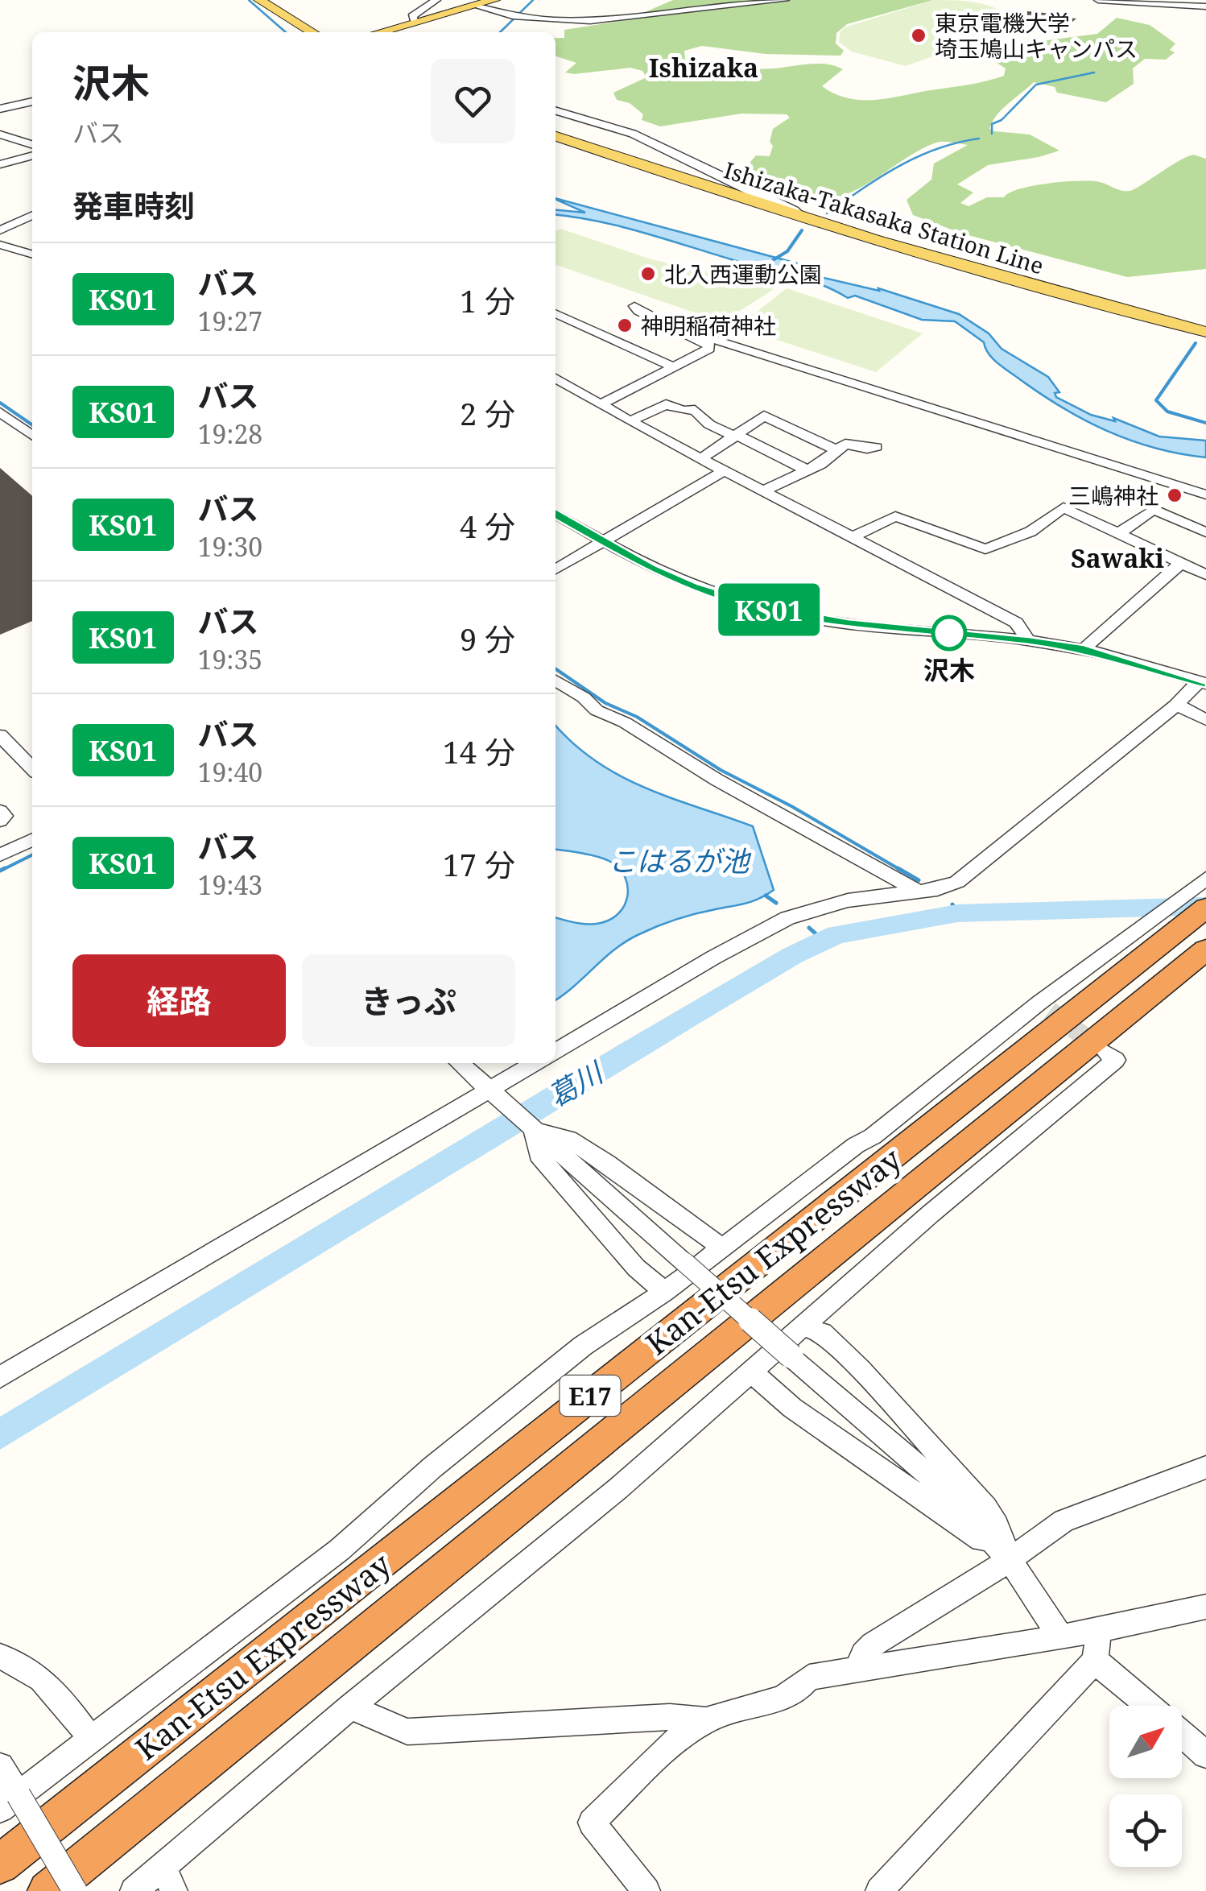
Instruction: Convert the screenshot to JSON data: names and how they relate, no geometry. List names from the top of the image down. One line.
{"streets":{"highway":["Kan-Etsu Expressway","E17"],"main road":["Ishizaka-Takasaka Station Line"]},"districts":["Ishizaka","Sawaki"],"water":["こはるが池","葛川"],"places":["東京電機大学 埼玉鳩山キャンパス","北入西運動公園","神明稲荷神社","三嶋神社","沢木"],"lines":["bus line KS01"],"north":"top right","page":{"on_map":"KS01","heading":[["沢木","バス"],"発車時刻"],"list":[{"mark":"KS01","name":"バス","note":"19:27","value":"1 分"},{"mark":"KS01","name":"バス","note":"19:28","value":"2 分"},{"mark":"KS01","name":"バス","note":"19:30","value":"4 分"},{"mark":"KS01","name":"バス","note":"19:35","value":"9 分"},{"mark":"KS01","name":"バス","note":"19:40","value":"14 分"},{"mark":"KS01","name":"バス","note":"19:43","value":"17 分"}],"buttons":["経路","きっぷ"]}}
